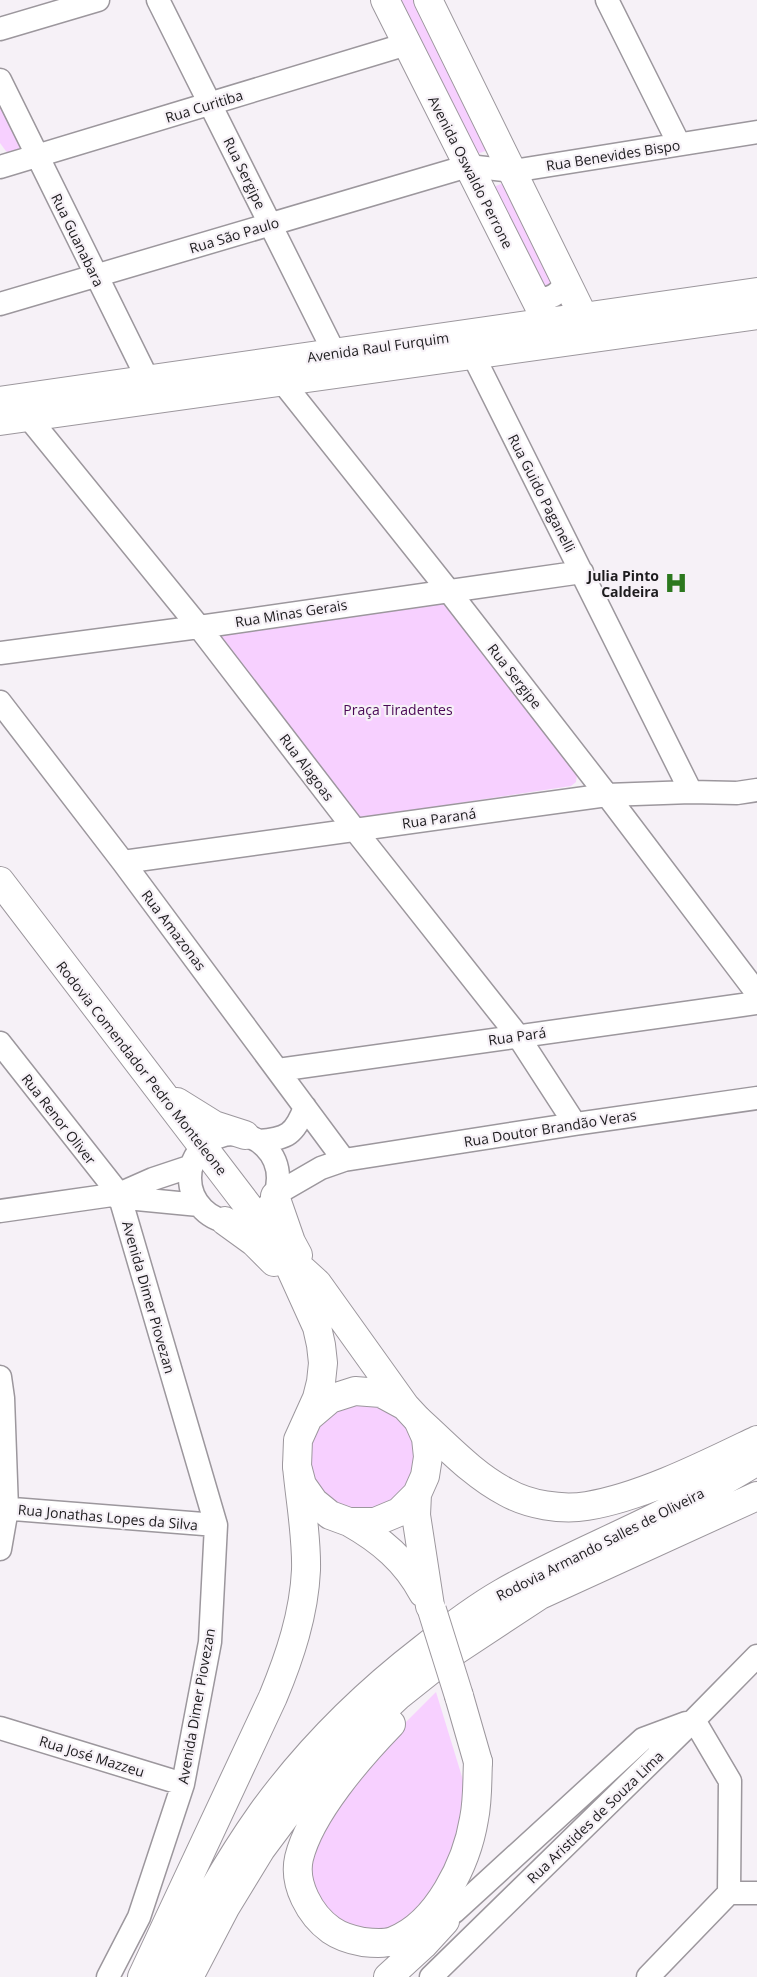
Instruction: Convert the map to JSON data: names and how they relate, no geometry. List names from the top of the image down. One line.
{"streets":{"main road":["Avenida Oswaldo Perrone","Avenida Raul Furquim","Rodovia Comendador Pedro Monteleone","Rodovia Armando Salles de Oliveira"],"street":["Rua Curitiba","Rua Benevides Bispo","Rua Sergipe","Rua São Paulo","Rua Guanabara","Rua Guido Paganelli","Rua Minas Gerais","Rua Alagoas","Rua Paraná","Rua Amazonas","Rua Pará","Rua Renor Oliver","Rua Doutor Brandão Veras","Avenida Dimer Piovezan","Rua Jonathas Lopes da Silva","Rua José Mazzeu","Rua Aristides de Souza Lima"]},"crossings":[["Rua Curitiba","Avenida Oswaldo Perrone"],["Rua Curitiba","Rua Sergipe"],["Rua Curitiba","Rua Guanabara"],["Rua Benevides Bispo","Avenida Oswaldo Perrone"],["Rua Benevides Bispo","Rua São Paulo"],["Avenida Oswaldo Perrone","Rua São Paulo"],["Avenida Oswaldo Perrone","Avenida Raul Furquim"],["Rua Sergipe","Rua São Paulo"],["Rua Sergipe","Avenida Raul Furquim"],["Rua Sergipe","Rua Minas Gerais"],["Rua Sergipe","Rua Paraná"],["Rua São Paulo","Rua Guanabara"],["Rua Guanabara","Avenida Raul Furquim"],["Avenida Raul Furquim","Rua Guido Paganelli"],["Avenida Raul Furquim","Rua Alagoas"],["Rua Guido Paganelli","Rua Minas Gerais"],["Rua Guido Paganelli","Rua Paraná"],["Rua Minas Gerais","Rua Alagoas"],["Rua Alagoas","Rua Paraná"],["Rua Alagoas","Rua Pará"],["Rua Alagoas","Rua Doutor Brandão Veras"],["Rua Paraná","Rua Amazonas"],["Rua Amazonas","Rua Pará"],["Rua Amazonas","Rua Doutor Brandão Veras"],["Rodovia Comendador Pedro Monteleone","Rua Doutor Brandão Veras"],["Rua Renor Oliver","Avenida Dimer Piovezan"],["Avenida Dimer Piovezan","Rua Jonathas Lopes da Silva"],["Avenida Dimer Piovezan","Rua José Mazzeu"]],"parks":["Praça Tiradentes"],"places":{"hospital":["Julia Pinto Caldeira"]}}
